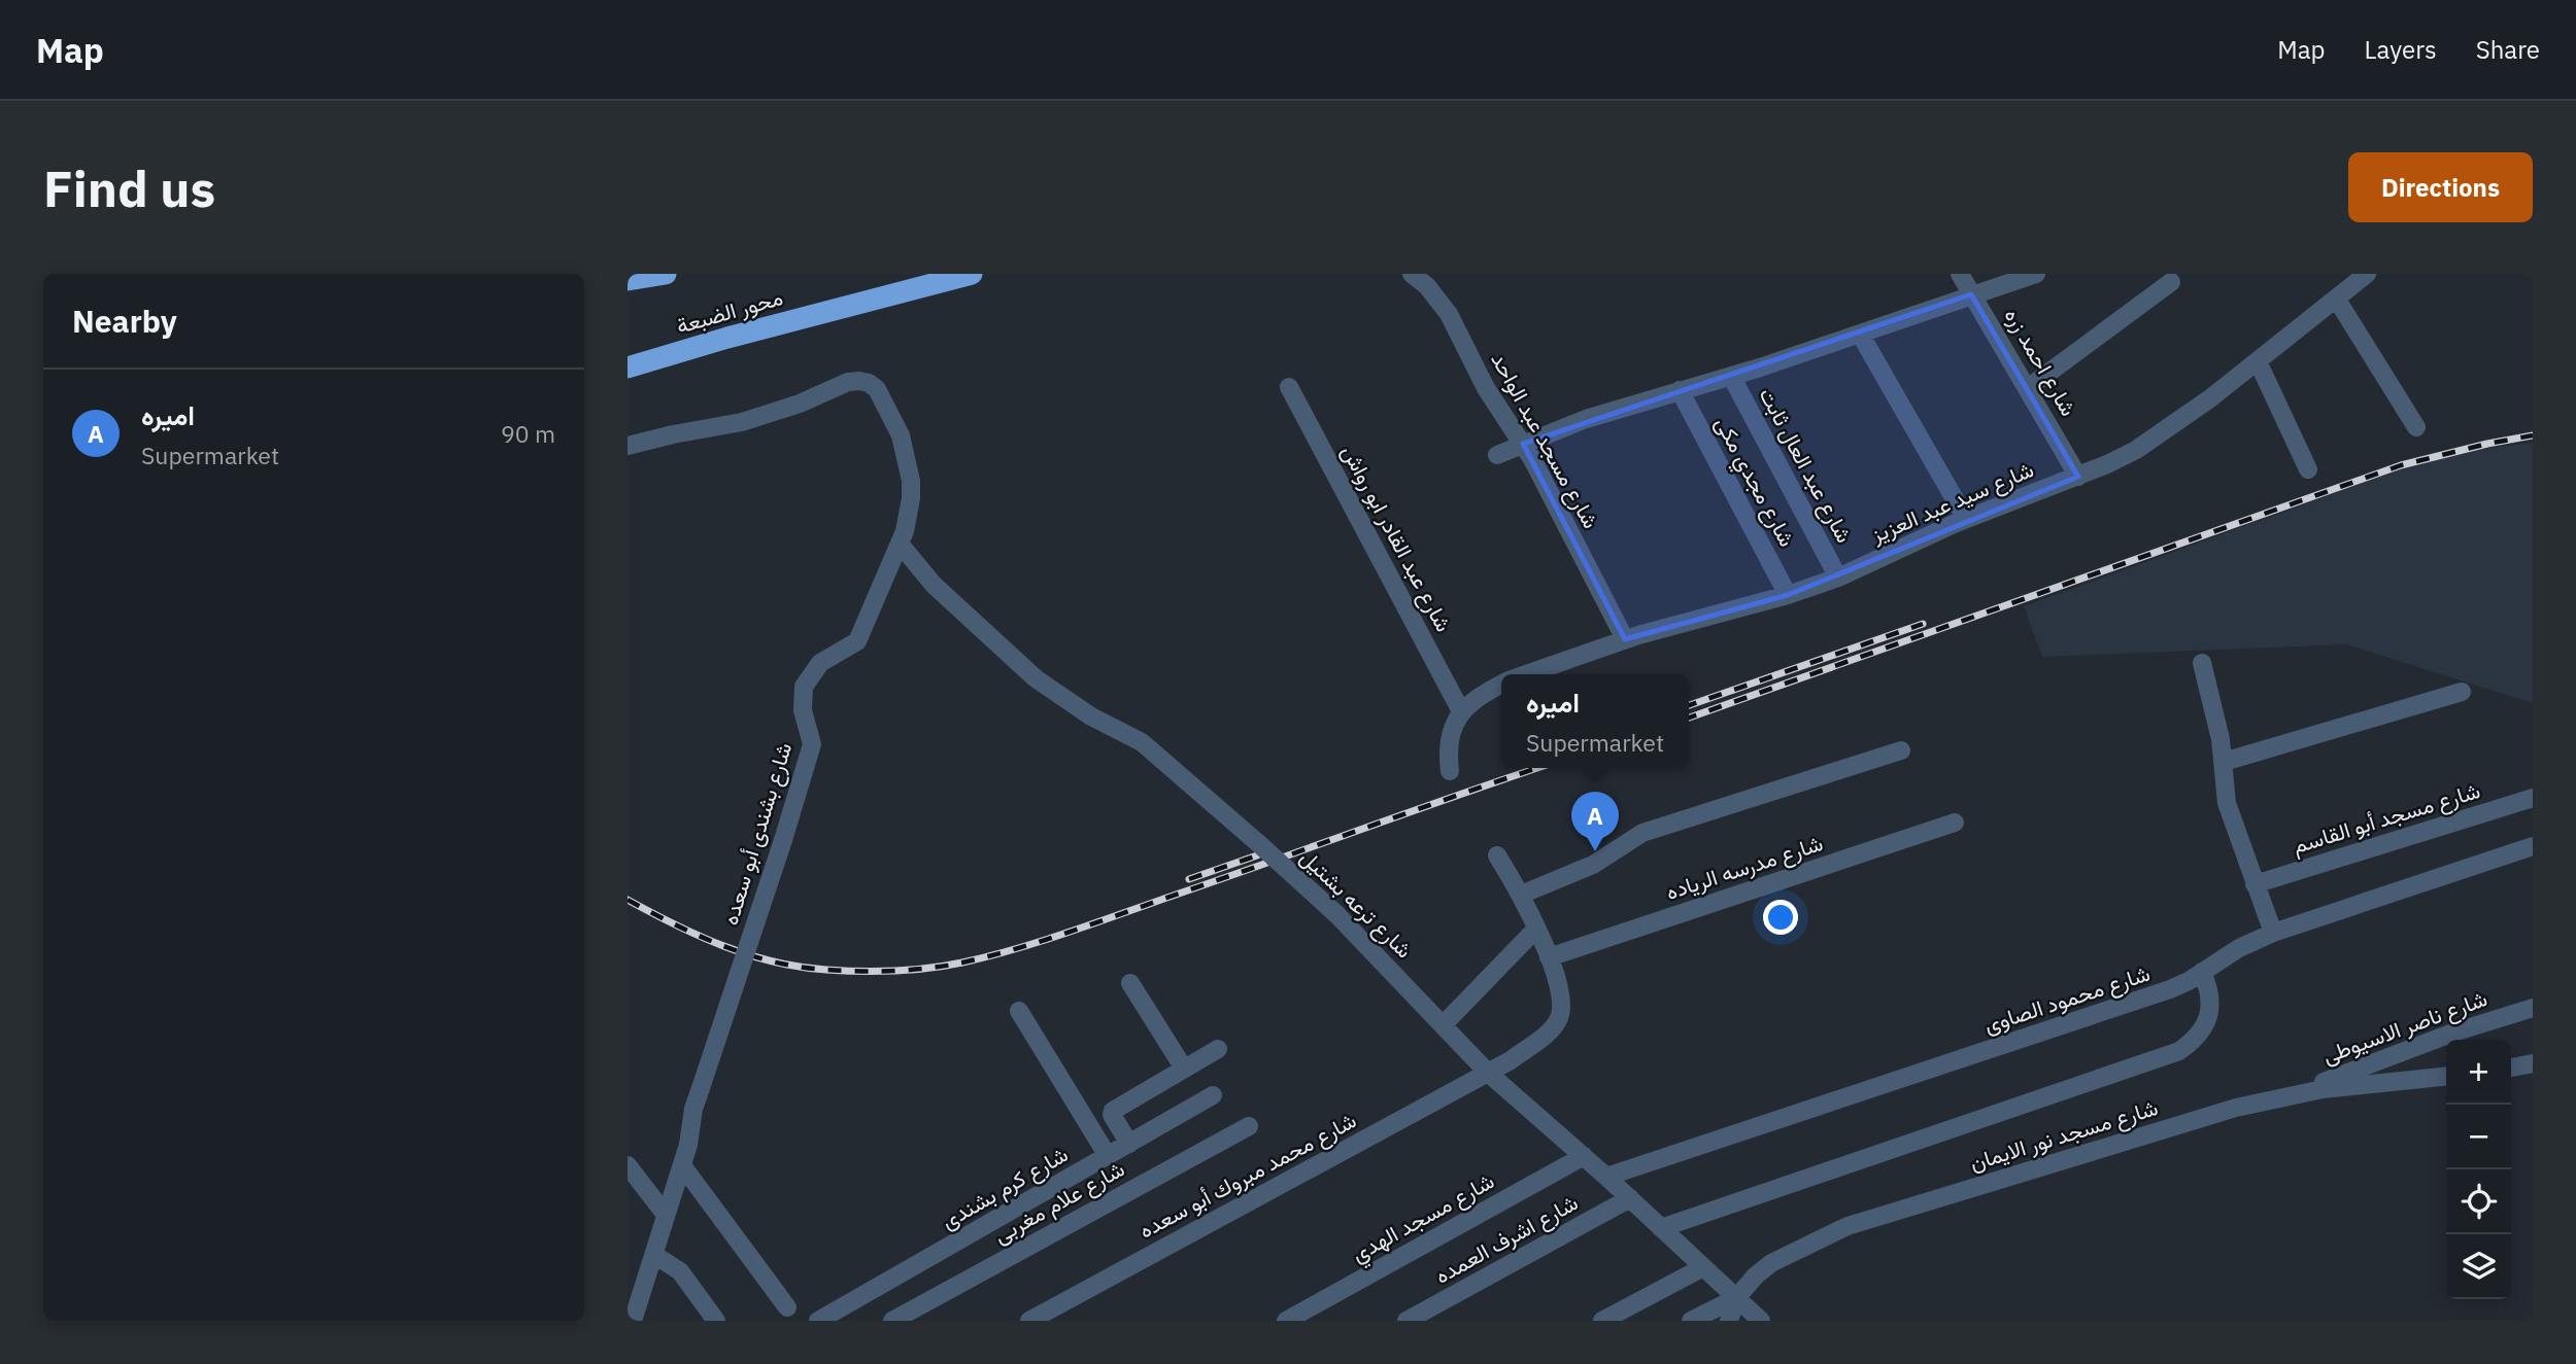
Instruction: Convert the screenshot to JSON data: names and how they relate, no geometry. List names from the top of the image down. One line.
{"streets":{"highway":["محور الضبعة"],"street":["شارع احمد زره","شارع مسجد عبد الواحد","شارع عبد العال ثابت","شارع مجدي مكى","شارع سيد عبد العزيز","شارع عبد القادر ابو رواش","شارع مسجد أبو القاسم","شارع بشندى أبو سعده","شارع مدرسه الرياده","شارع ترعه بشتيل","شارع محمود الصاوى","شارع ناصر الاسيوطى","شارع مسجد نور الايمان","شارع محمد مبروك أبو سعده","شارع كرم بشندى","شارع علام مغربى","شارع مسجد الهدي","شارع اشرف العمده"]},"crossings":[["شارع احمد زره","شارع سيد عبد العزيز"],["شارع مسجد عبد الواحد","شارع سيد عبد العزيز"],["شارع عبد العال ثابت","شارع سيد عبد العزيز"],["شارع مجدي مكى","شارع سيد عبد العزيز"],["شارع سيد عبد العزيز","شارع عبد القادر ابو رواش"],["شارع بشندى أبو سعده","شارع ترعه بشتيل"],["شارع ترعه بشتيل","شارع محمود الصاوى"],["شارع ترعه بشتيل","شارع مسجد نور الايمان"],["شارع ترعه بشتيل","شارع محمد مبروك أبو سعده"],["شارع ترعه بشتيل","شارع مسجد الهدي"],["شارع ترعه بشتيل","شارع اشرف العمده"],["شارع ناصر الاسيوطى","شارع مسجد نور الايمان"]],"page":{"header":"Map","nav":["Map","Layers","Share"],"buttons":"Directions","title":"Find us","heading":"Nearby","list":[{"mark":"A","name":"اميره","note":"Supermarket","value":"90 m"}],"popup":["اميره","Supermarket"],"pins":"A","map_buttons":["+","−"]}}
